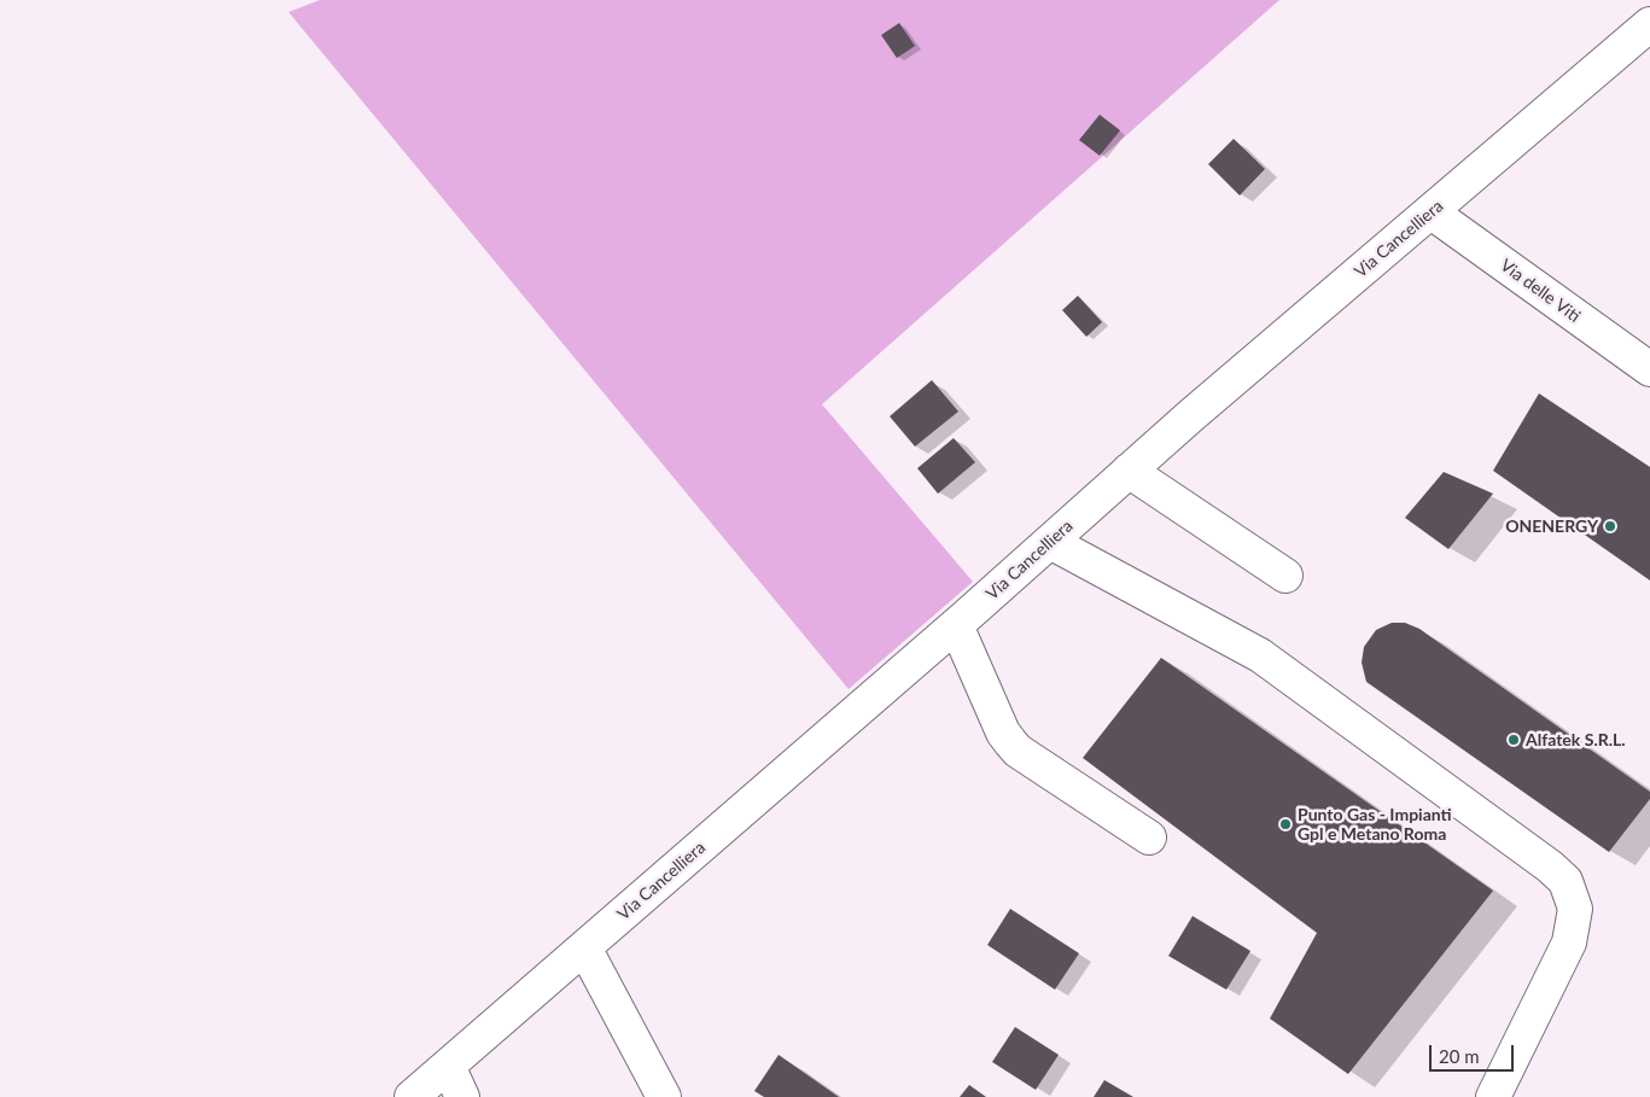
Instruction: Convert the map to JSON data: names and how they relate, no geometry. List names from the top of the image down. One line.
{"streets":{"street":["Via Cancelliera","Via delle Viti"]},"crossings":[["Via Cancelliera","Via delle Viti"]],"places":["ONENERGY","Alfatek S.R.L.","Punto Gas - Impianti Gpl e Metano Roma"],"scale_bar":"20 m"}
